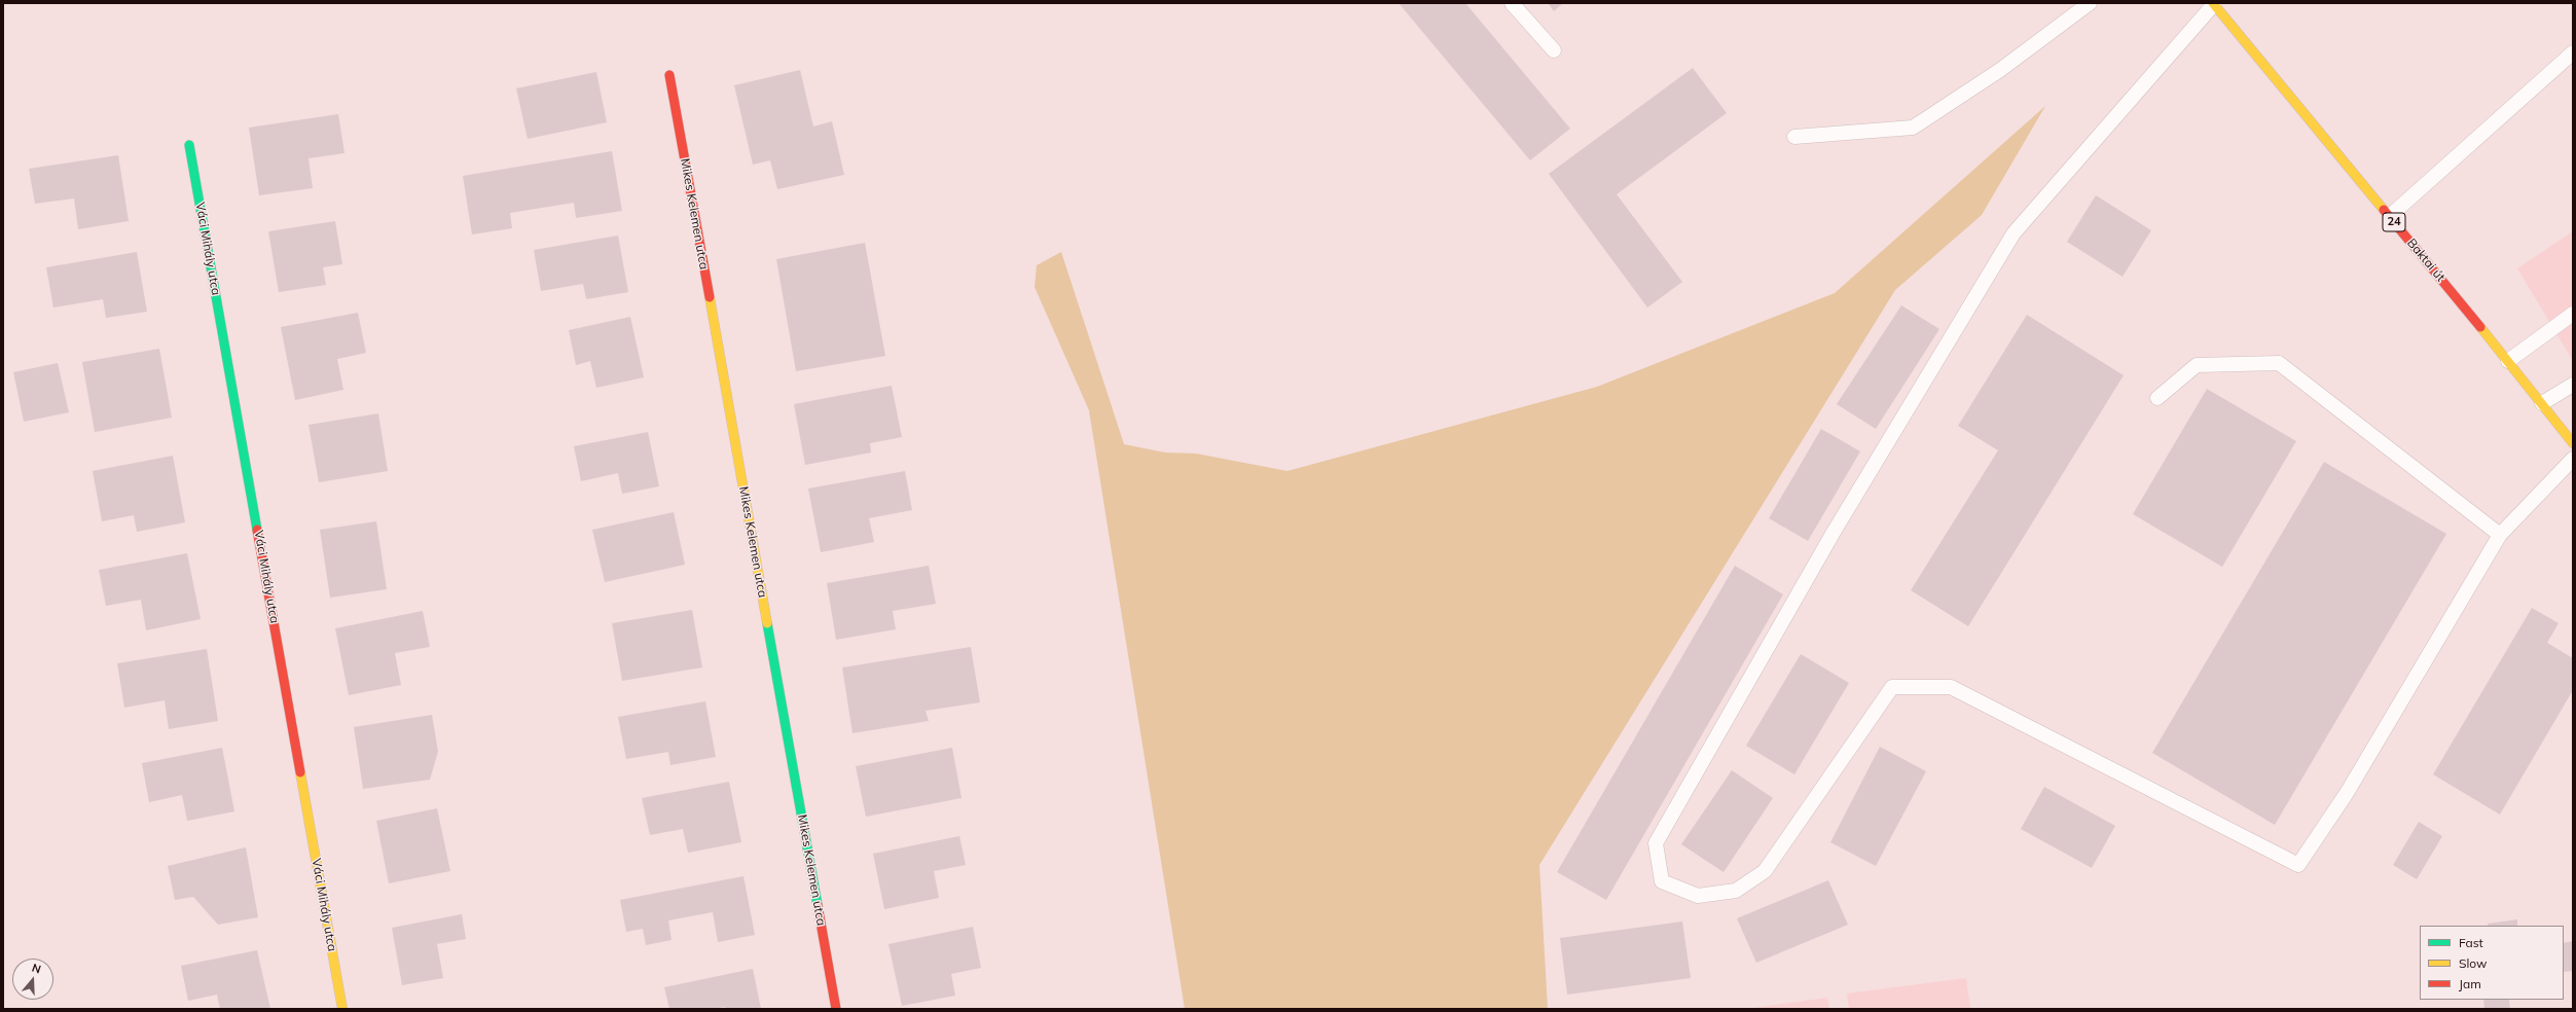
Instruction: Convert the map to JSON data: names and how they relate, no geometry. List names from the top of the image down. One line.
{"streets":{"street":["Mikes Kelemen utca","24","Váci Mihály utca","Baktai út"]},"legend":["Fast","Slow","Jam"],"north":"top"}
